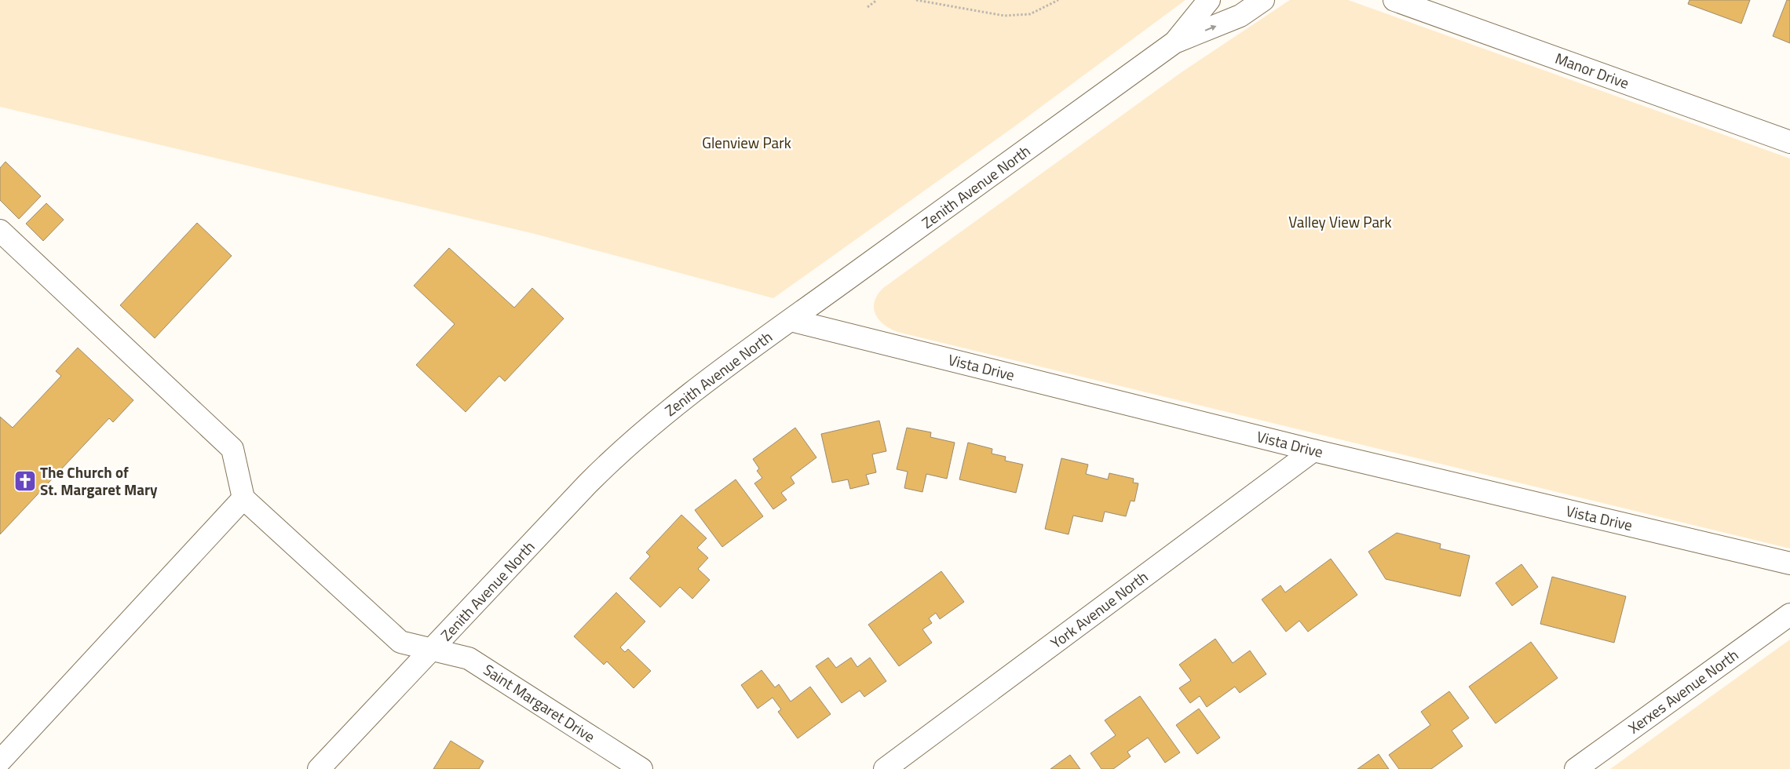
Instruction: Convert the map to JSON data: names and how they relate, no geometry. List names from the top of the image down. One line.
{"streets":{"street":["Manor Drive","Zenith Avenue North","Vista Drive","York Avenue North","Xerxes Avenue North","Saint Margaret Drive"]},"crossings":[["Zenith Avenue North","Vista Drive"],["Zenith Avenue North","Saint Margaret Drive"],["Vista Drive","York Avenue North"]],"parks":["Glenview Park","Valley View Park"],"places":{"church":["The Church of St. Margaret Mary"]}}
